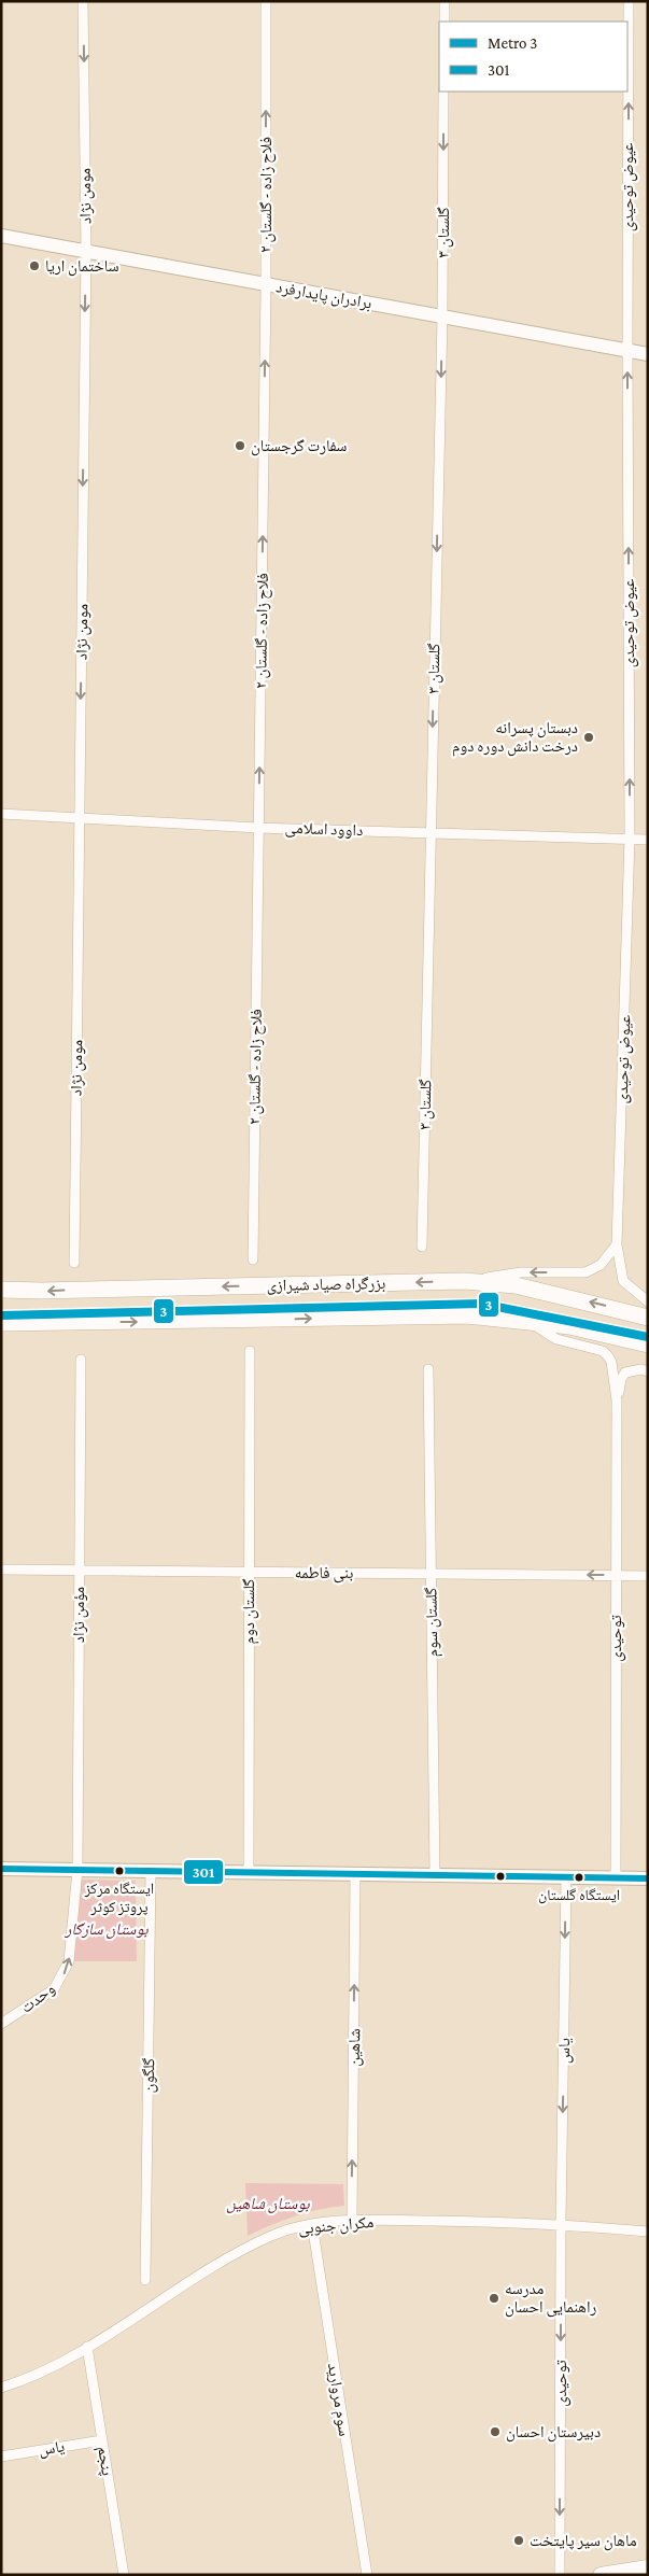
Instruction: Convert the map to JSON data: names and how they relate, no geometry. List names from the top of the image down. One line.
{"streets":{"highway":["بزرگراه صیاد شیرازی"],"main road":["برادران پایدارفرد"],"street":["عیوض توحیدی","فلاح زاده - گلستان ۲","مومن نژاد","گلستان ۳","داوود اسلامی","بنی فاطمه","گلستان دوم","مؤمن نژاد","گلستان سوم","توحیدی","وحدت","شاهین","یاس","گلگون","مکران جنوبی","سوم مروارید","پنجم"]},"crossings":[["عیوض توحیدی","برادران پایدارفرد"],["عیوض توحیدی","داوود اسلامی"],["فلاح زاده - گلستان ۲","برادران پایدارفرد"],["فلاح زاده - گلستان ۲","داوود اسلامی"],["مومن نژاد","برادران پایدارفرد"],["مومن نژاد","داوود اسلامی"],["گلستان ۳","برادران پایدارفرد"],["گلستان ۳","داوود اسلامی"],["بنی فاطمه","گلستان دوم"],["بنی فاطمه","مؤمن نژاد"],["بنی فاطمه","گلستان سوم"],["بنی فاطمه","توحیدی"],["مؤمن نژاد","وحدت"],["توحیدی","یاس"],["توحیدی","مکران جنوبی"],["شاهین","مکران جنوبی"],["یاس","مکران جنوبی"],["یاس","پنجم"],["مکران جنوبی","سوم مروارید"],["مکران جنوبی","پنجم"]],"one_way":["عیوض توحیدی","فلاح زاده - گلستان ۲","مومن نژاد","گلستان ۳","توحیدی","وحدت","شاهین","یاس"],"parks":["بوستان سازگار","بوستان شاهین"],"places":["ساختمان اریا","سفارت گرجستان","دبستان پسرانه درخت دانش دوره دوم","ایستگاه مرکز پروتز کوثر","ایستگاه گلستان","مدرسه راهنمایی احسان","دبیرستان احسان","ماهان سیر پایتخت"],"lines":["metro line 3","transit line 301"],"legend":["Metro 3","301"]}
